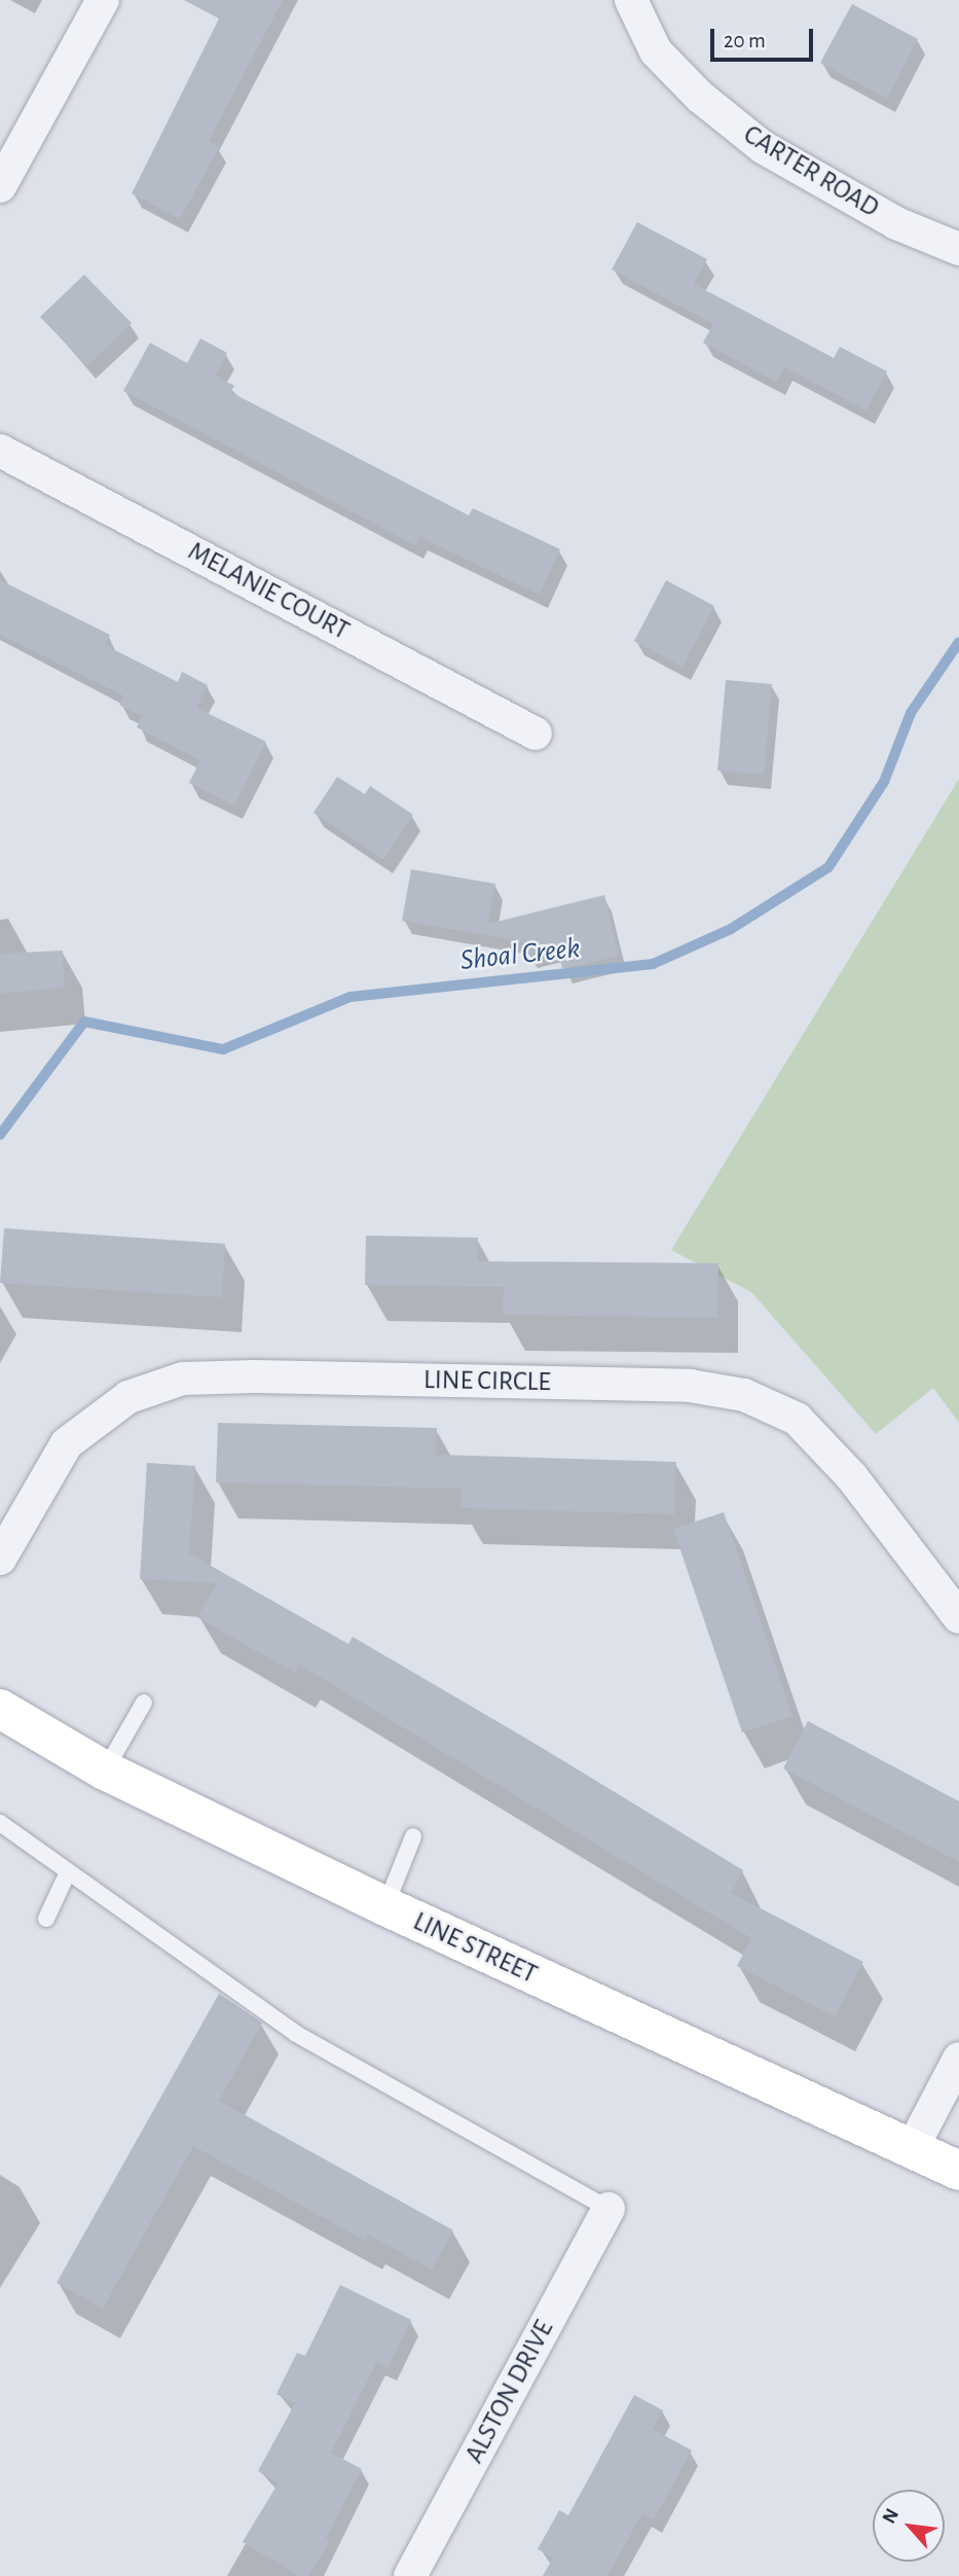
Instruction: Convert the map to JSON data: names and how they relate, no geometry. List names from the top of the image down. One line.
{"streets":{"street":["CARTER ROAD","MELANIE COURT","LINE CIRCLE","LINE STREET","ALSTON DRIVE"]},"water":["Shoal Creek"],"scale_bar":"20 m","north":"top left"}
